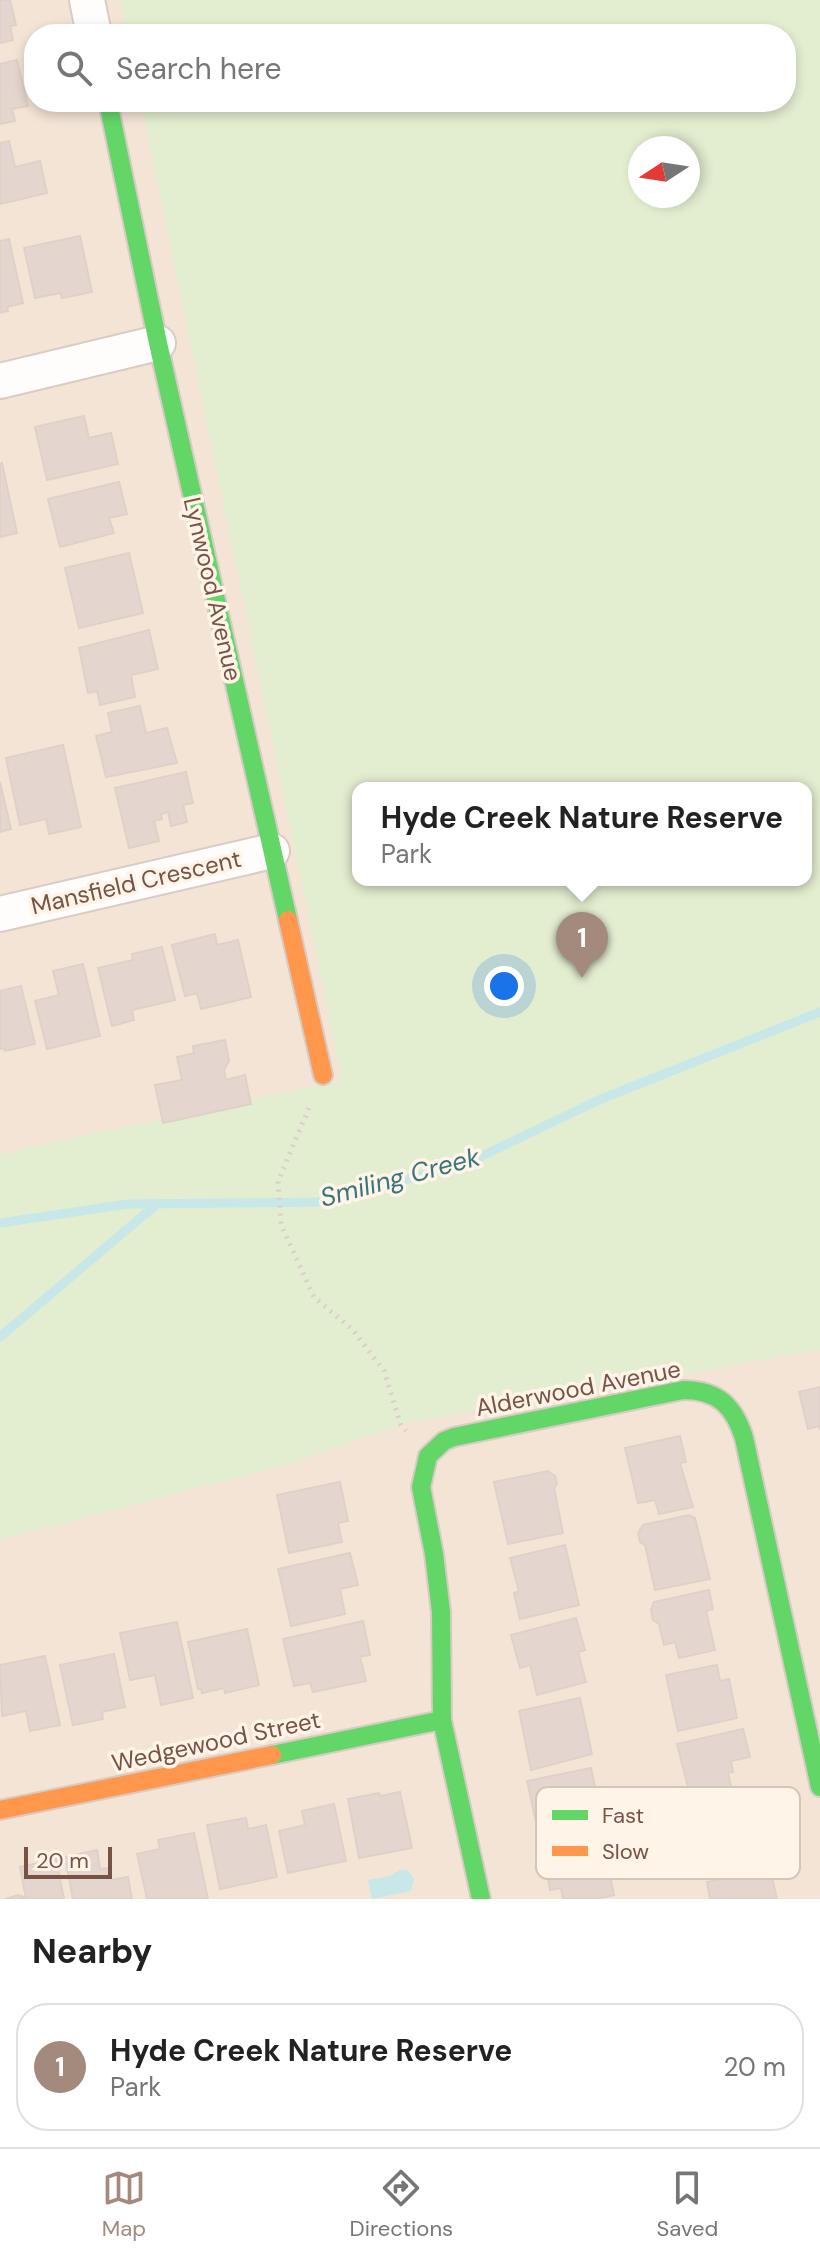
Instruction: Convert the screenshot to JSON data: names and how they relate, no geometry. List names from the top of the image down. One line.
{"streets":{"street":["Lynwood Avenue","Mansfield Crescent","Alderwood Avenue","Wedgewood Street"]},"crossings":[["Lynwood Avenue","Mansfield Crescent"]],"water":["Smiling Creek"],"legend":["Fast","Slow"],"scale_bar":"20 m","north":"left","page":{"search":"Search here","popup":["Hyde Creek Nature Reserve","Park"],"pins":"1","scale":"20 m","heading":"Nearby","list":[{"mark":"1","name":"Hyde Creek Nature Reserve","note":"Park","value":"20 m"}],"nav":["Map","Directions","Saved"]}}
